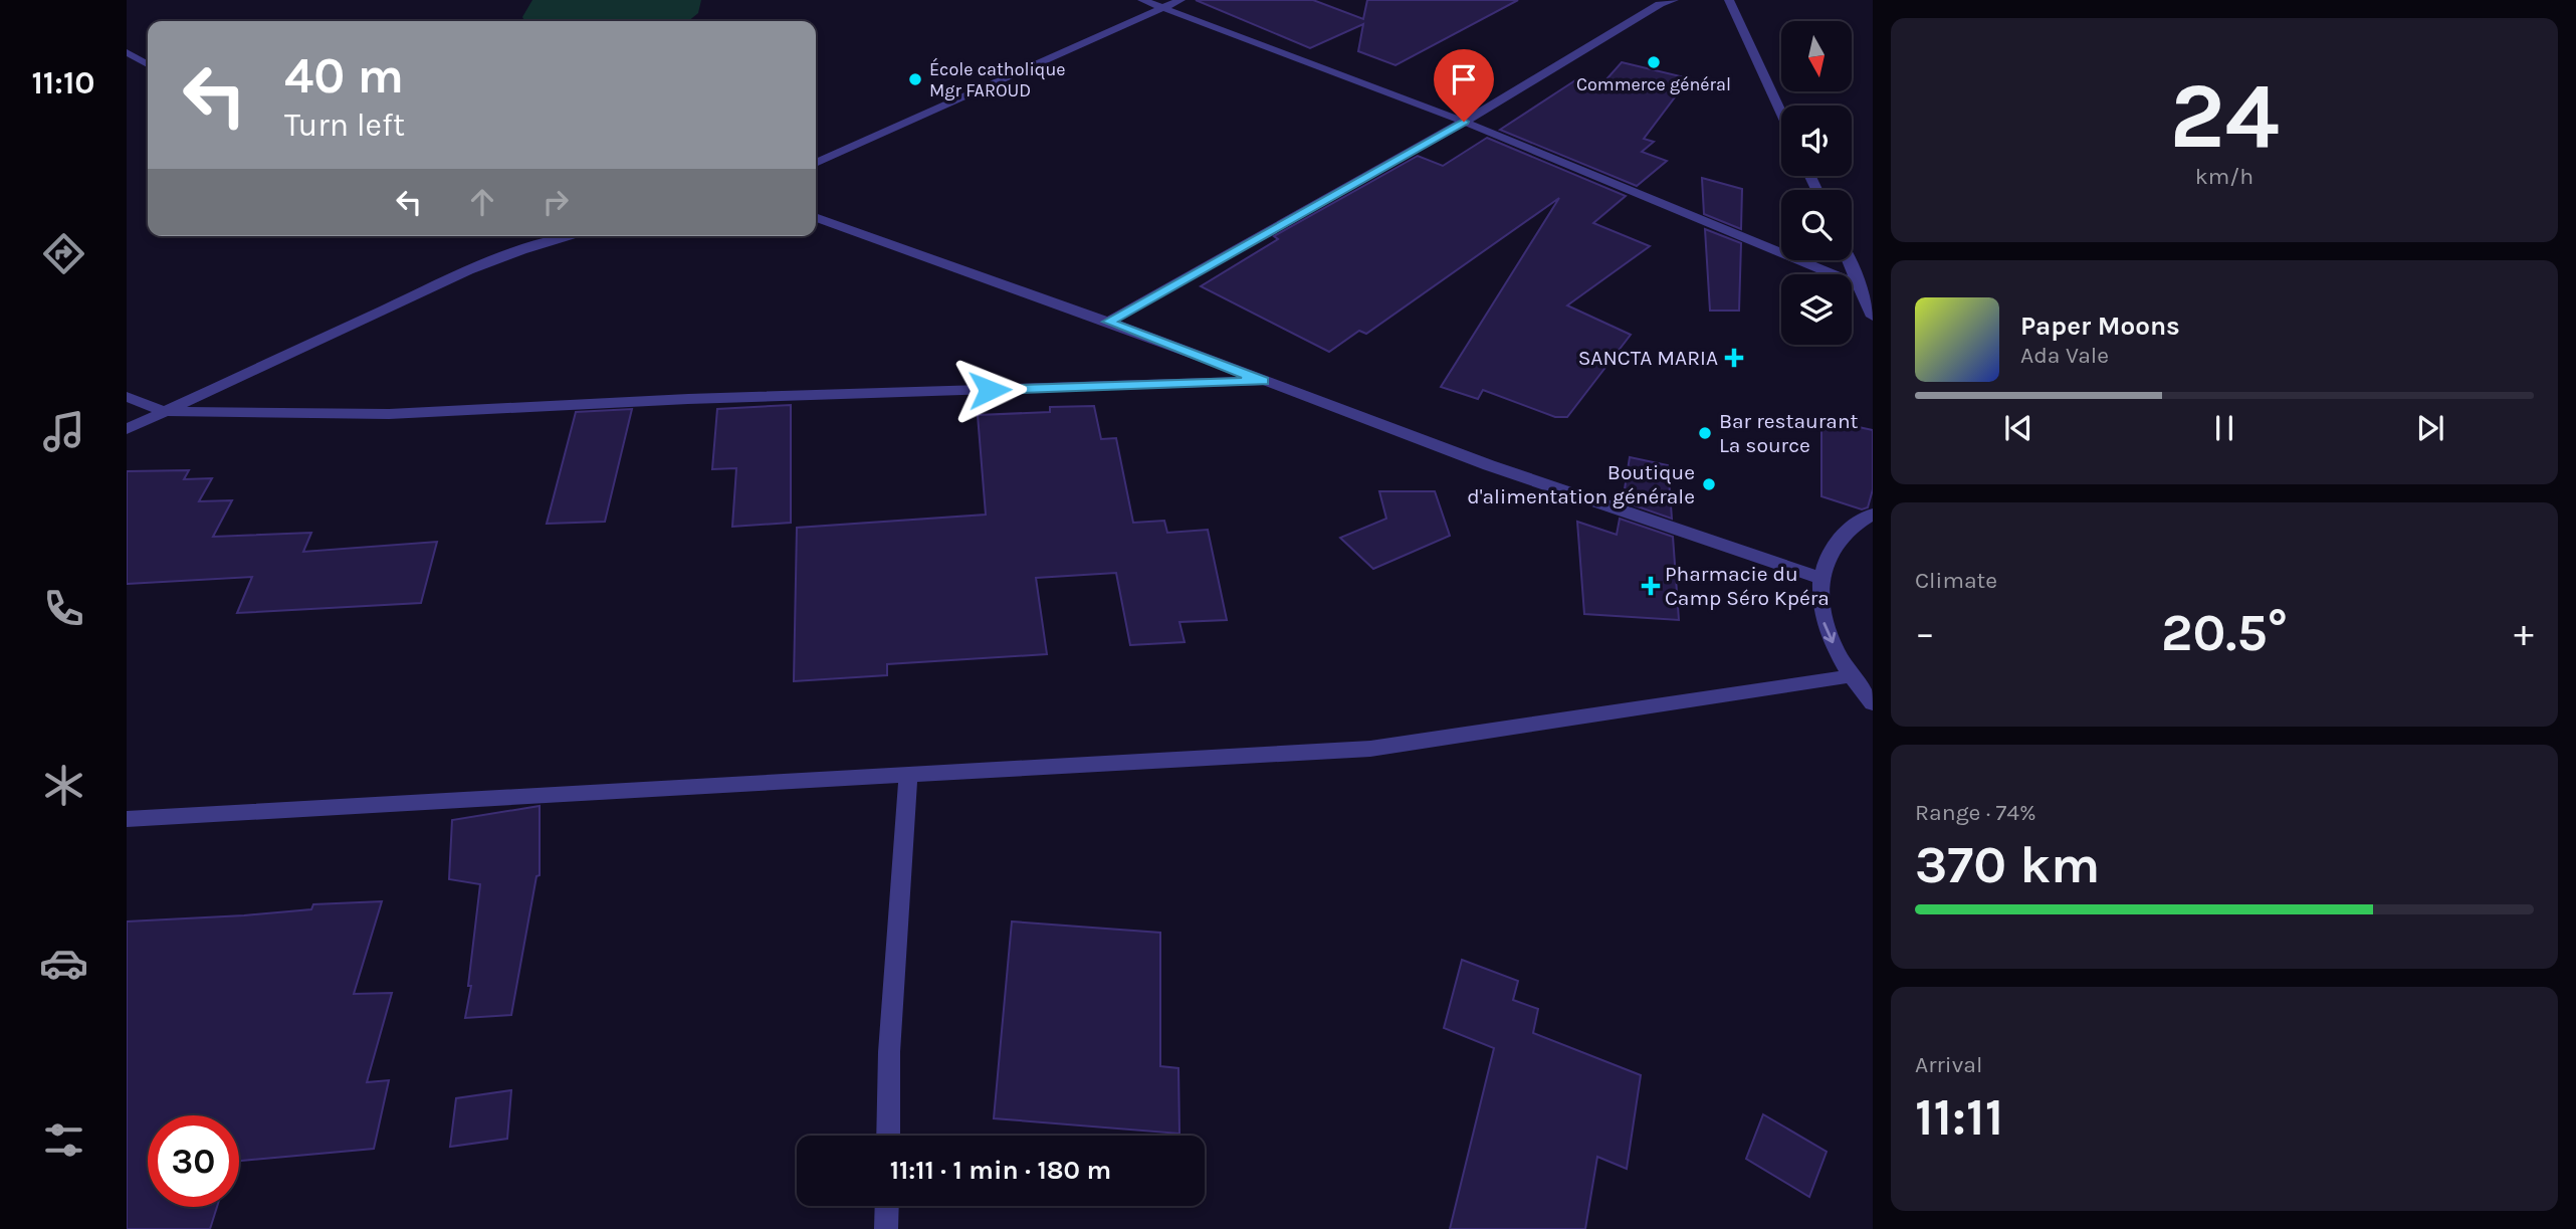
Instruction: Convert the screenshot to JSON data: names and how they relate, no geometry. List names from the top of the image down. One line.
{"places":{"other":["Commerce général","École catholique Mgr FAROUD","Bar restaurant La source","Boutique d'alimentation générale"],"health":["SANCTA MARIA","Pharmacie du Camp Séro Kpéra"]},"north":"bottom","page":{"tabs":"11:10","tile":[["24","km/h"],"Climate",["Range · 74%","370 km"],["Arrival","11:11"]],"turn":["40 m","Turn left"],"song":["Paper Moons","Ada Vale"],"heat":["−","20.5°","+"],"limit":"30","trip":"11:11 · 1 min · 180 m"}}
